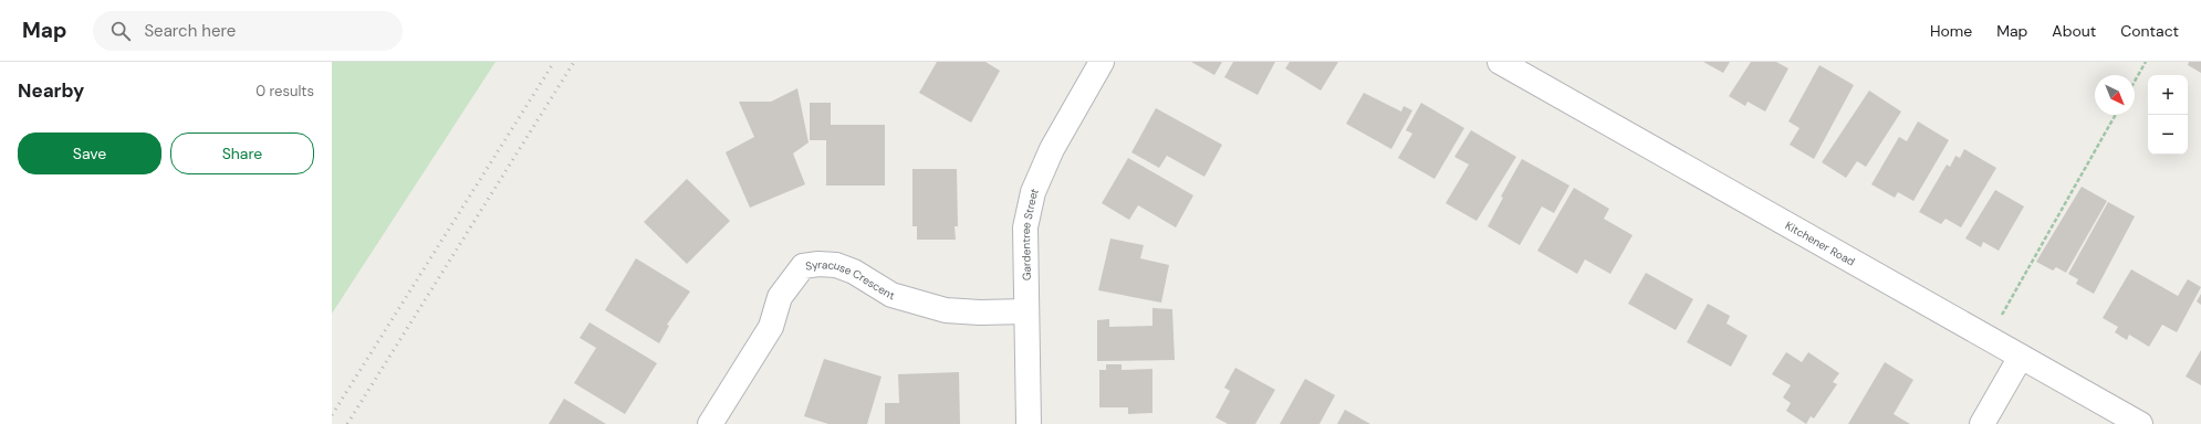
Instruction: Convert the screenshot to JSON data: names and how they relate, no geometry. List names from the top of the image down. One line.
{"streets":{"street":["Gardentree Street","Kitchener Road","Syracuse Crescent"]},"crossings":[["Gardentree Street","Syracuse Crescent"]],"north":"bottom right","page":{"header":"Map","search":"Search here","nav":["Home","Map","About","Contact"],"heading":["Nearby","0 results"],"map_buttons":["+","−"],"buttons":["Save","Share"]}}
